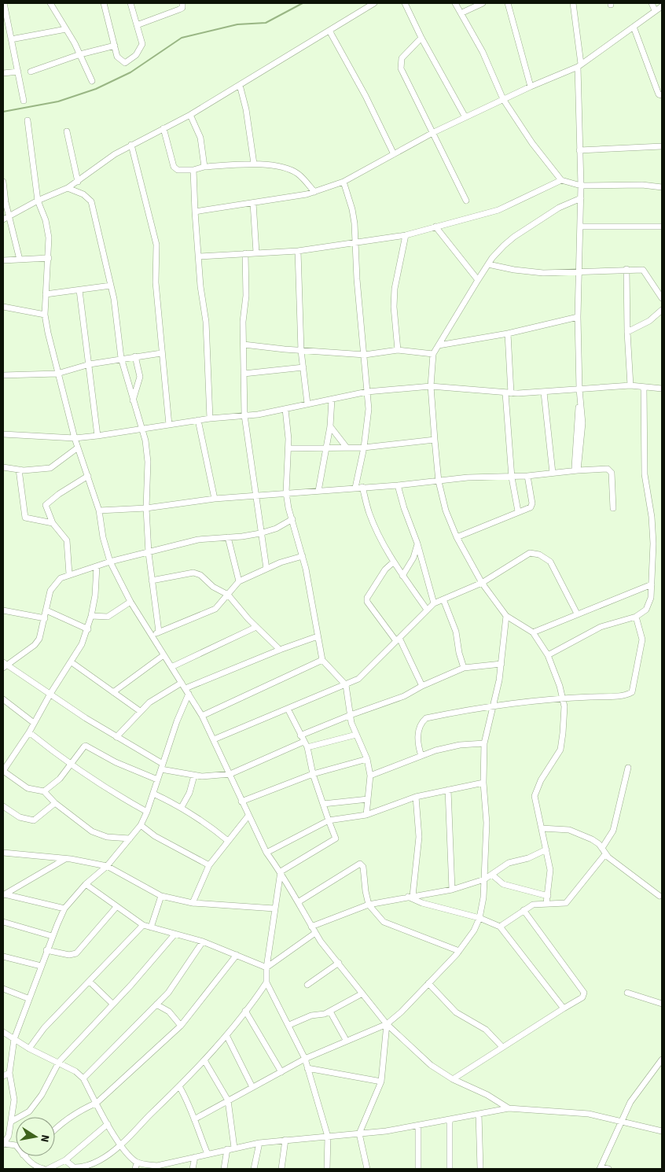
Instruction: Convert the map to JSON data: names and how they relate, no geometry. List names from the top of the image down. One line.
{"north":"right"}
